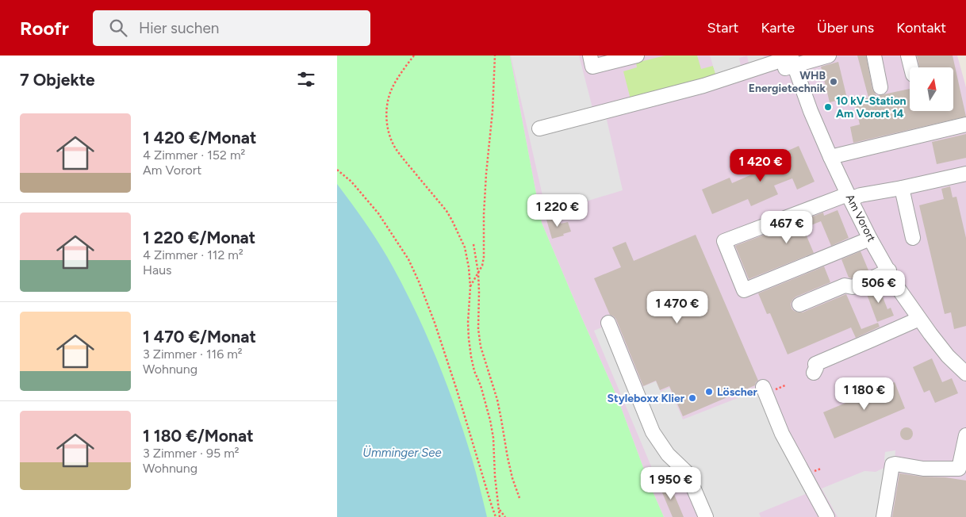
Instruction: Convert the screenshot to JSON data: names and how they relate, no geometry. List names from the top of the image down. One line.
{"streets":{"street":["Am Vorort"]},"water":["Ümminger See"],"places":["WHB Energietechnik","10 kV-Station Am Vorort 14","Löscher","Styleboxx Klier"],"north":"top","page":{"header":"Roofr","search":"Hier suchen","nav":["Start","Karte","Über uns","Kontakt"],"heading":"7 Objekte","list":[{"name":"1 420 €/Monat","note":"4 Zimmer · 152 m² · Am Vorort"},{"name":"1 220 €/Monat","note":"4 Zimmer · 112 m² · Haus"},{"name":"1 470 €/Monat","note":"3 Zimmer · 116 m² · Wohnung"},{"name":"1 180 €/Monat","note":"3 Zimmer · 95 m² · Wohnung"}],"price":["1 420 €","1 220 €","467 €","506 €","1 470 €","1 180 €","1 950 €"]}}
